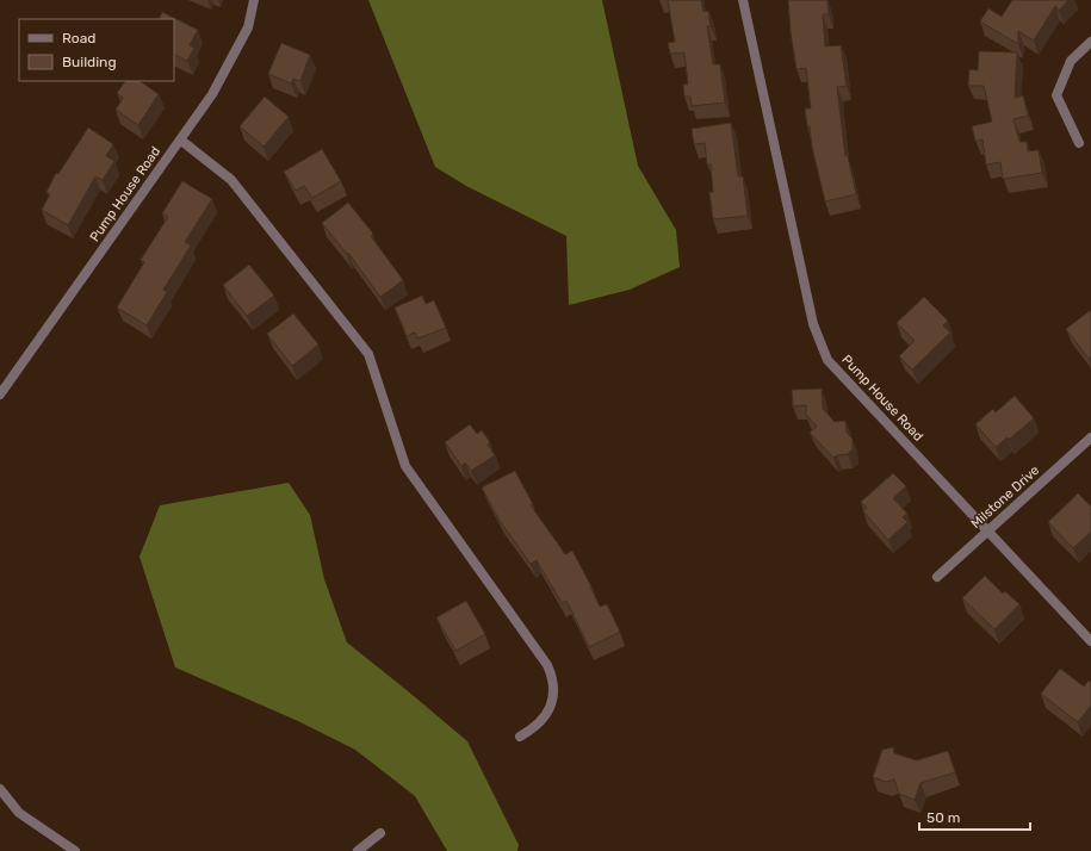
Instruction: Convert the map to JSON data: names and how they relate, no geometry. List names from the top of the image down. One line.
{"streets":{"street":["Pump House Road","Milstone Drive"]},"crossings":[["Pump House Road","Milstone Drive"]],"legend":["Road","Building"],"scale_bar":"50 m"}
